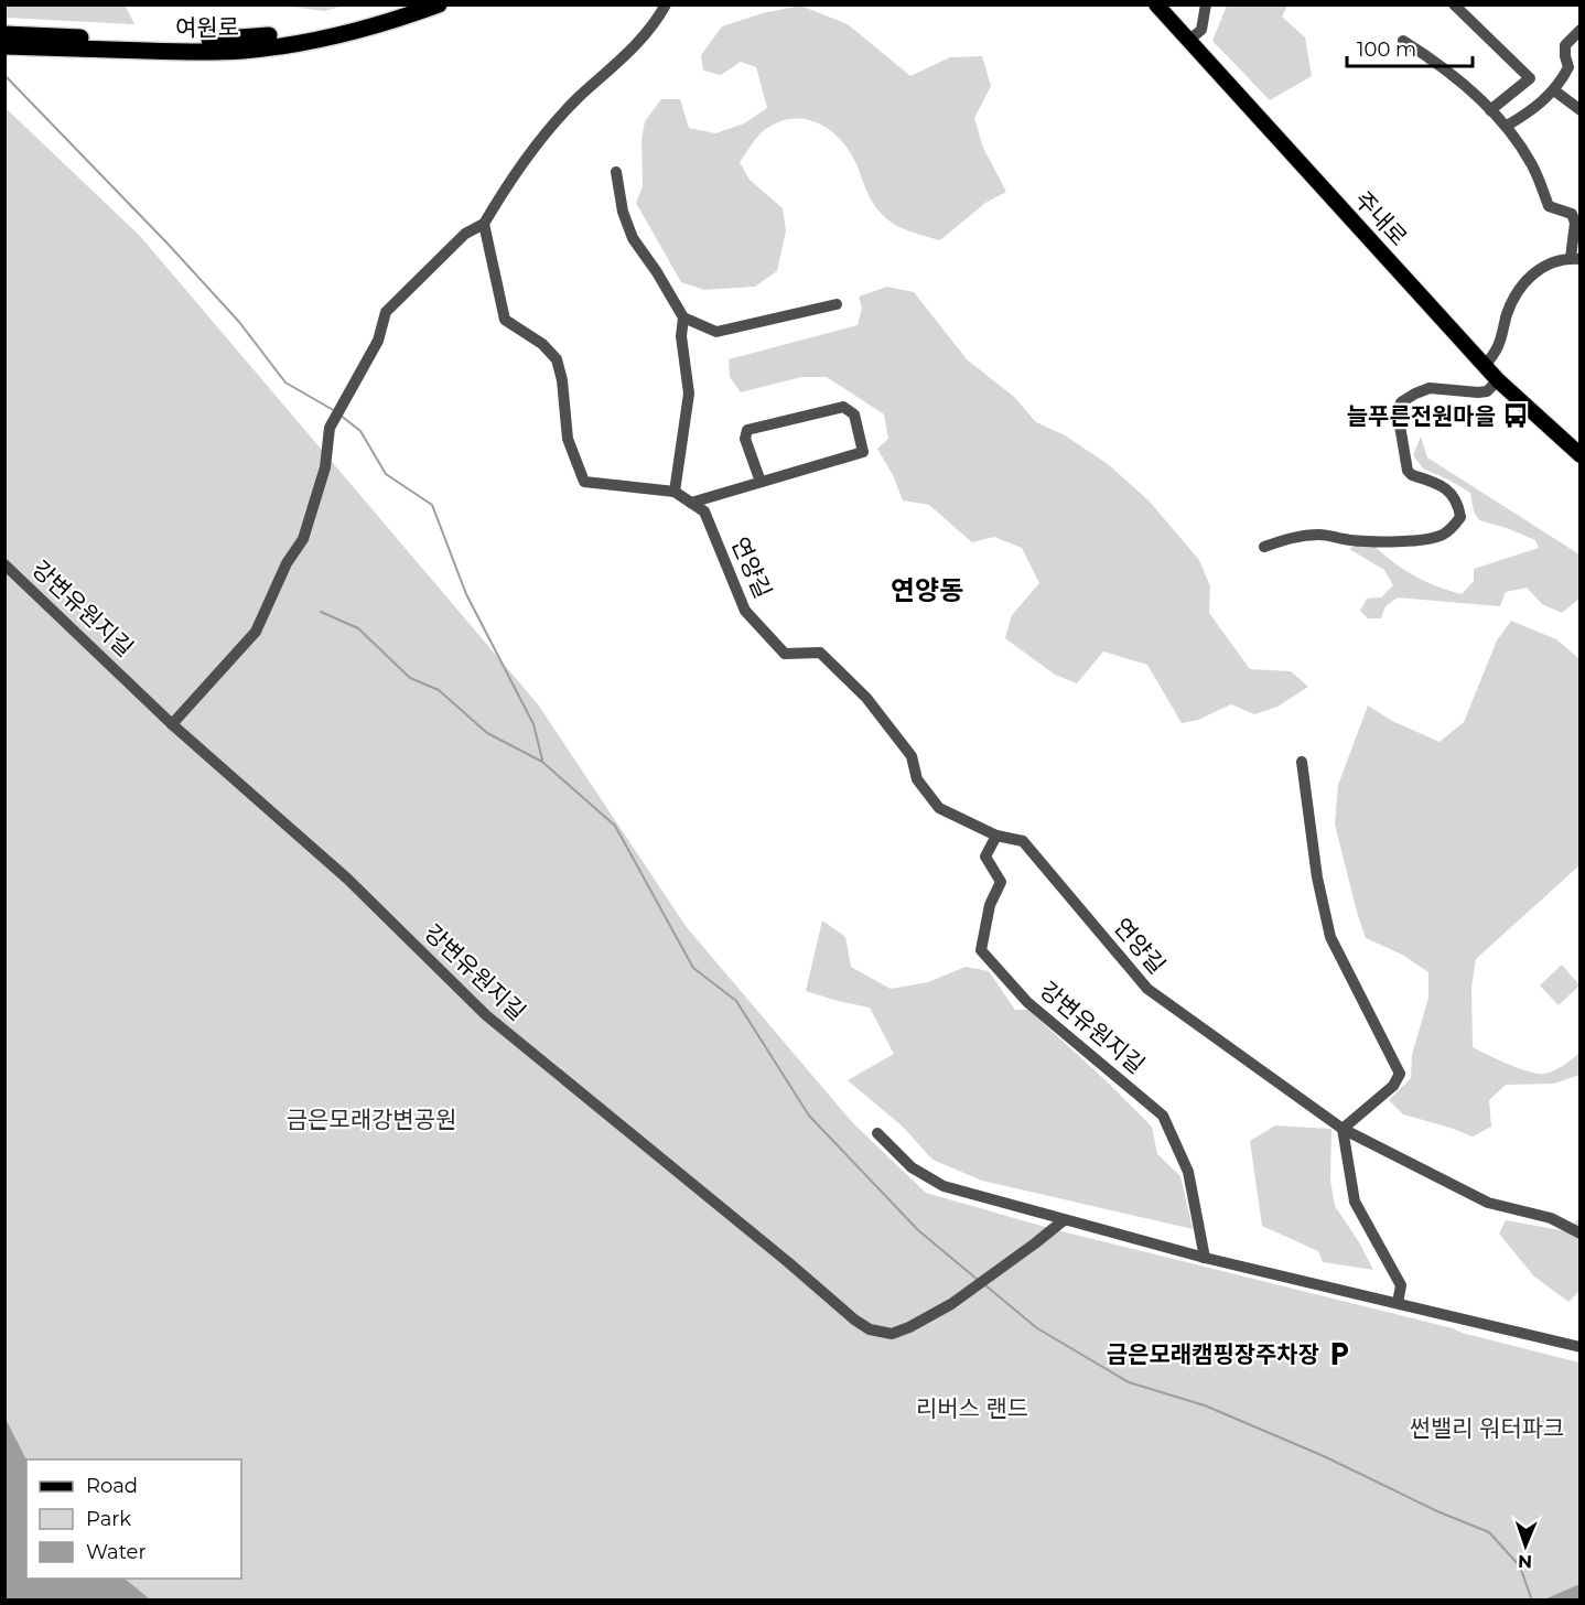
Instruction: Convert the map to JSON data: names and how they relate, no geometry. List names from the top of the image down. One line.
{"streets":{"highway":["여원로"],"main road":["주내로"],"street":["연양길","강변유원지길"]},"crossings":[["연양길","강변유원지길"]],"districts":["연양동"],"parks":["금은모래강변공원","리버스 랜드","썬밸리 워터파크"],"places":{"bus stop":["늘푸른전원마을"],"parking":["금은모래캠핑장주차장"]},"legend":["Road","Park","Water"],"scale_bar":"100 m","north":"bottom"}
